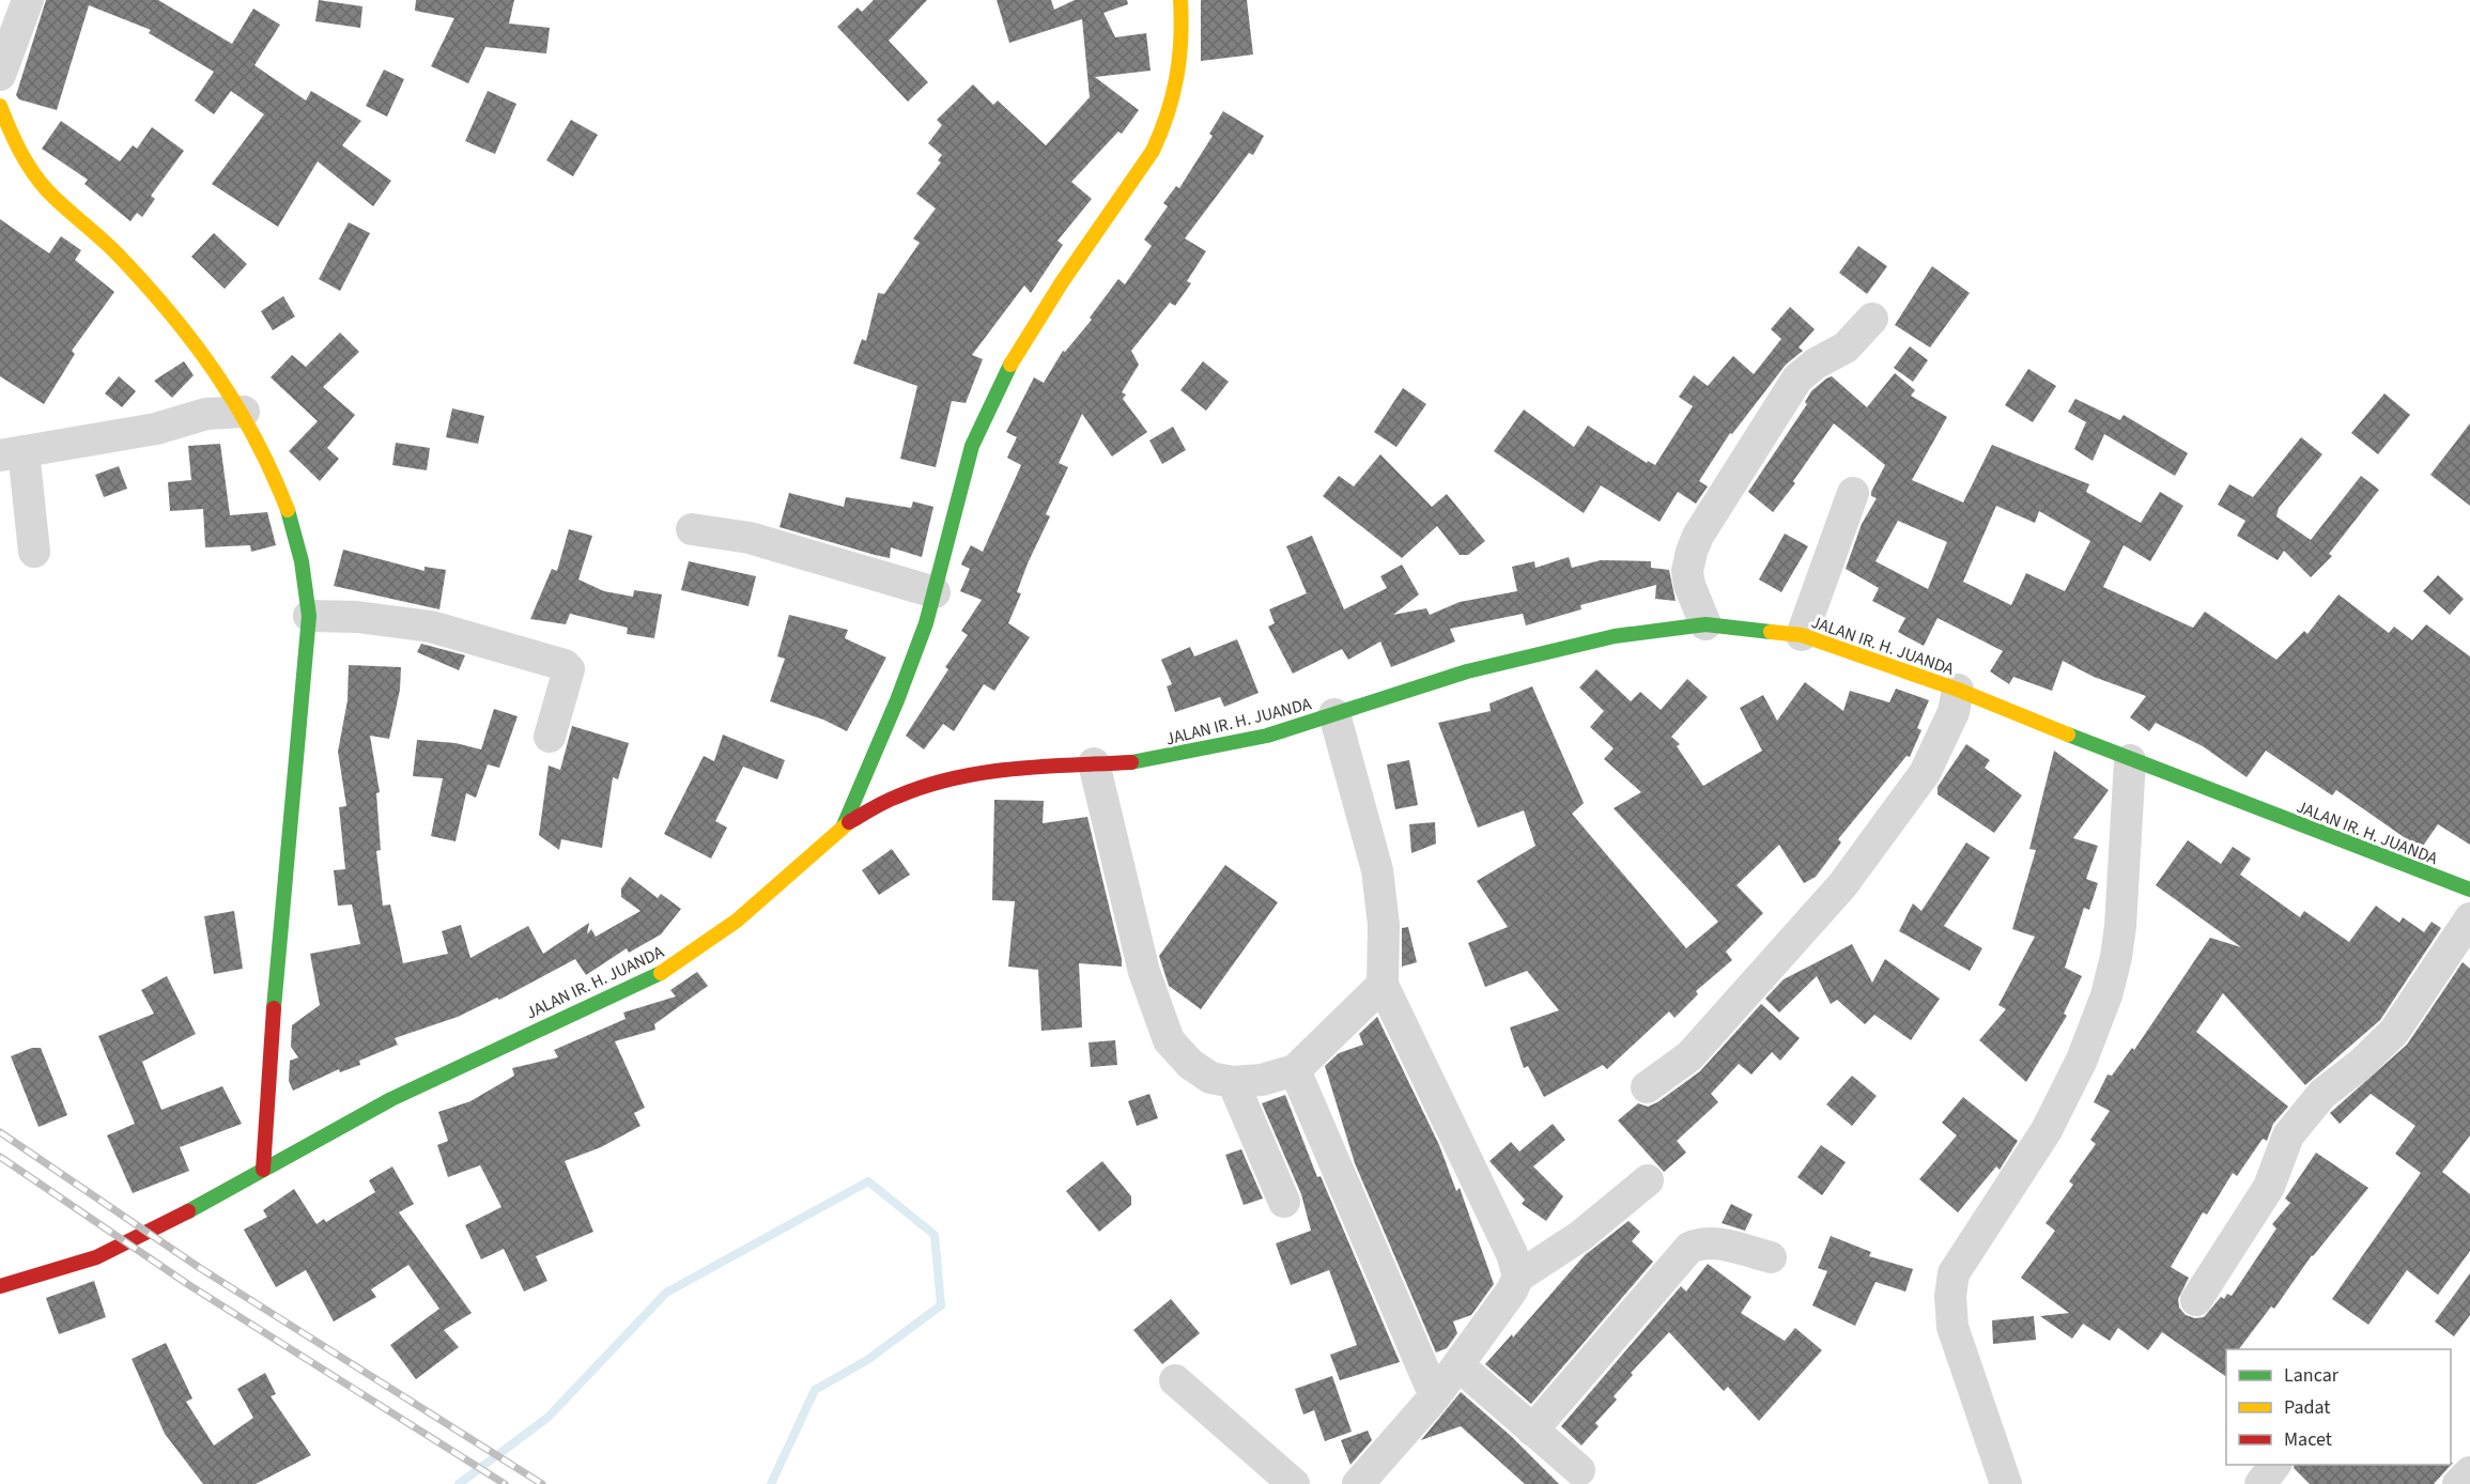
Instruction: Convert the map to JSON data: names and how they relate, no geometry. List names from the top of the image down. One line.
{"streets":{"street":["JALAN IR. H. JUANDA"]},"legend":["Lancar","Padat","Macet"]}
